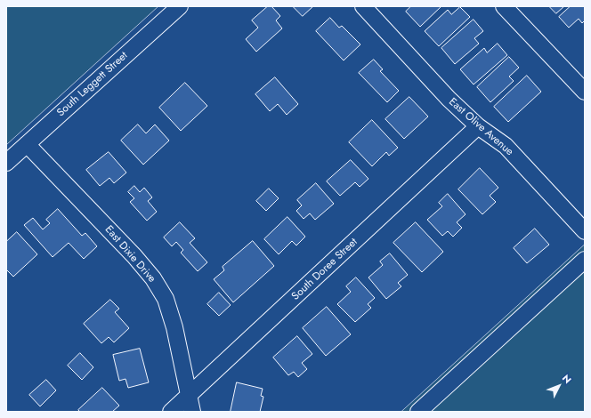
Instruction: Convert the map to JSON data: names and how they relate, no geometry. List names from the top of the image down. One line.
{"streets":{"street":["South Leggett Street","East Olive Avenue","East Dixie Drive","South Doree Street"]},"crossings":[["South Leggett Street","East Dixie Drive"],["East Olive Avenue","South Doree Street"],["East Dixie Drive","South Doree Street"]],"north":"top right"}
